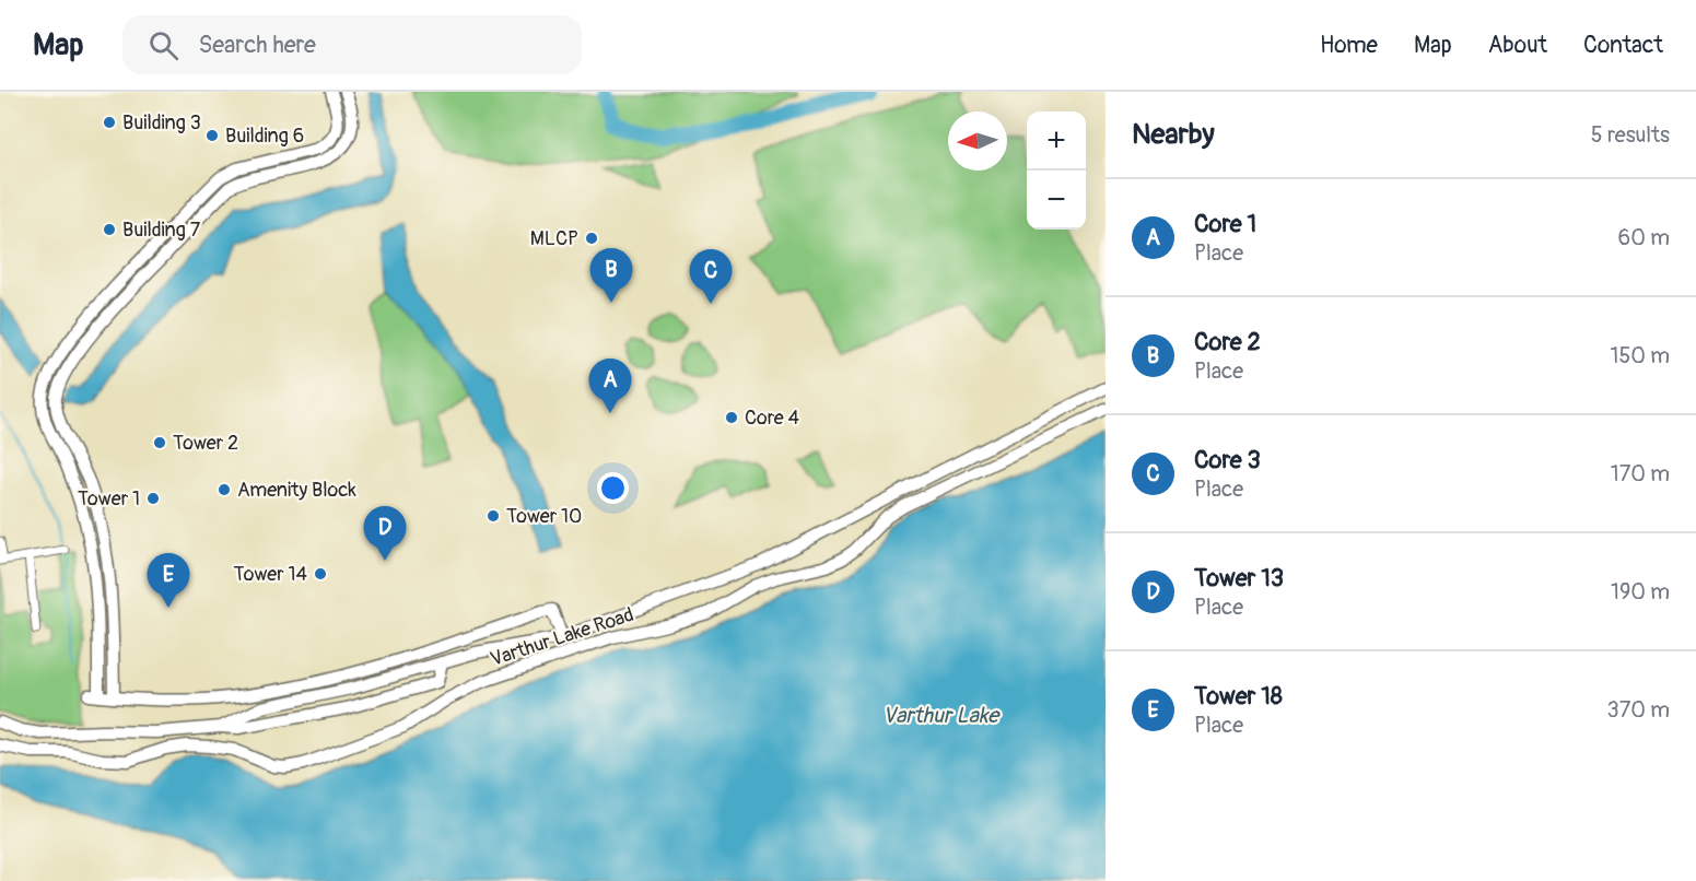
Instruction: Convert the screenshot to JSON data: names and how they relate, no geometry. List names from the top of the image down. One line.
{"streets":{"main road":["Varthur Lake Road"]},"water":["Varthur Lake"],"places":["Building 3","Building 6","Building 7","MLCP","Core 4","Tower 2","Amenity Block","Tower 1","Tower 10","Tower 14"],"north":"left","page":{"header":"Map","search":"Search here","nav":["Home","Map","About","Contact"],"heading":["Nearby","5 results"],"map_buttons":["+","−"],"list":[{"mark":"A","name":"Core 1","note":"Place","value":"60 m"},{"mark":"B","name":"Core 2","note":"Place","value":"150 m"},{"mark":"C","name":"Core 3","note":"Place","value":"170 m"},{"mark":"D","name":"Tower 13","note":"Place","value":"190 m"},{"mark":"E","name":"Tower 18","note":"Place","value":"370 m"}],"pins":["B","C","A","D","E"]}}
